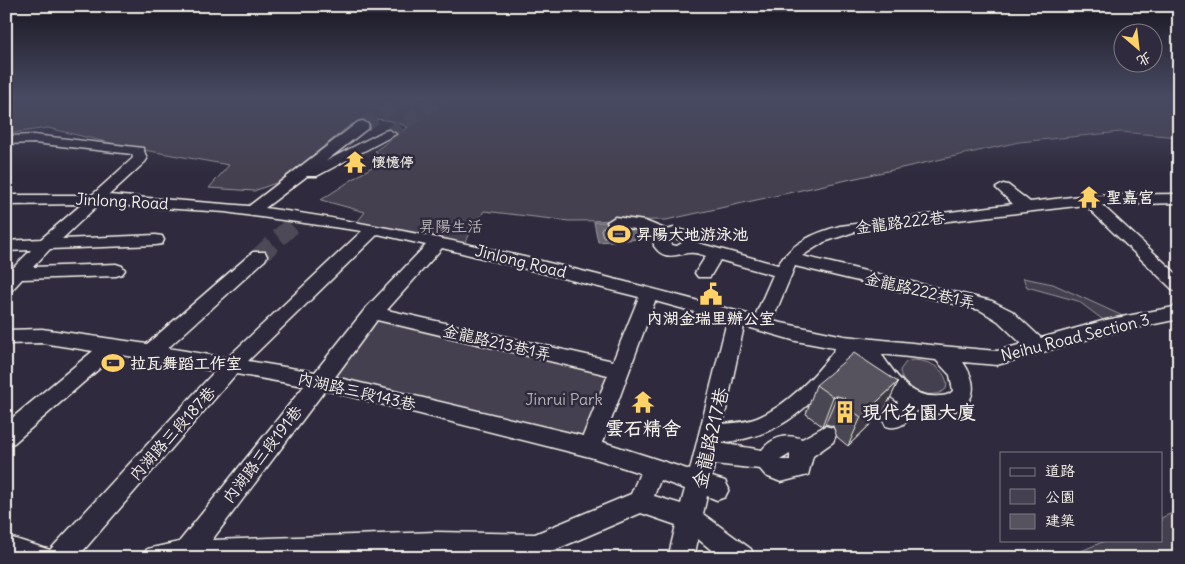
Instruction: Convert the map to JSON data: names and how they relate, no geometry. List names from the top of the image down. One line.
{"streets":{"street":["Jinlong Road","金龍路222巷","金龍路222巷1弄","Neihu Road Section 3","金龍路213巷1弄","內湖路三段143巷","內湖路三段187巷","金龍路217巷","內湖路三段191巷"]},"crossings":[["Jinlong Road","金龍路222巷"],["Jinlong Road","Neihu Road Section 3"],["Jinlong Road","內湖路三段187巷"],["Jinlong Road","金龍路217巷"],["Jinlong Road","內湖路三段191巷"],["金龍路222巷","金龍路222巷1弄"],["金龍路222巷1弄","Neihu Road Section 3"],["金龍路213巷1弄","內湖路三段191巷"],["內湖路三段143巷","內湖路三段187巷"],["內湖路三段143巷","金龍路217巷"],["內湖路三段143巷","內湖路三段191巷"]],"parks":["昇陽生活","Jinrui Park"],"places":{"temple":["懷憶停","聖嘉宮","雲石精舍"],"sports":["昇陽大地游泳池","拉瓦舞蹈工作室"],"public building":["內湖金瑞里辦公室"],"building":["現代名園大廈"]},"legend":["道路","公園","建築"],"north":"bottom right"}
